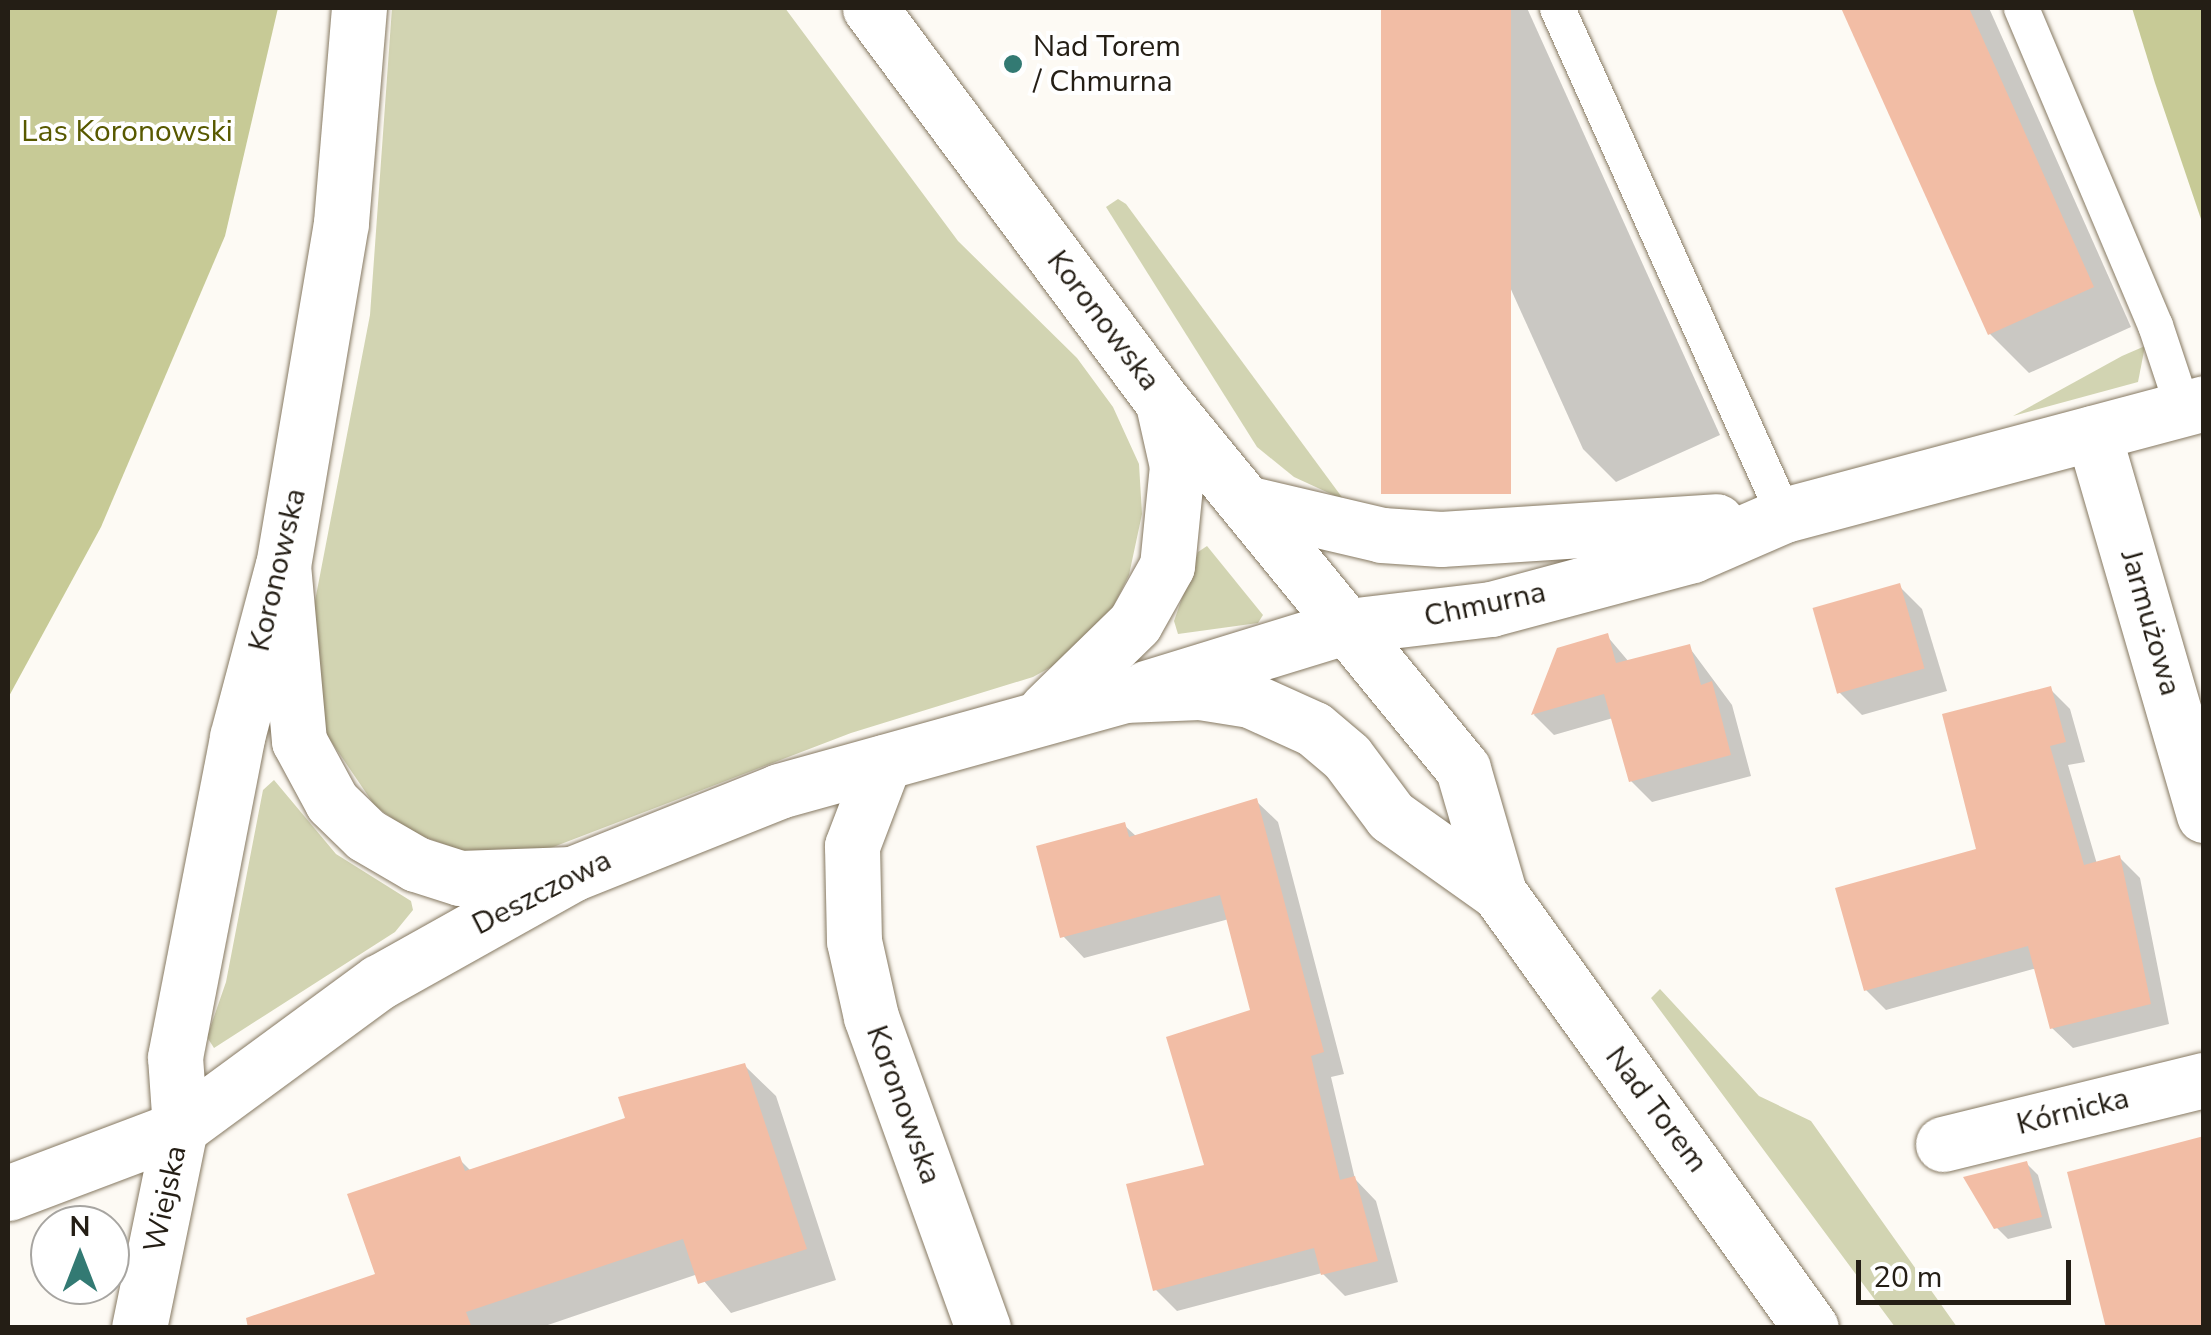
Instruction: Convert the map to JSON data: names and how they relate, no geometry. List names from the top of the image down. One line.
{"streets":{"street":["Koronowska","Chmurna","Jarmużowa","Deszczowa","Nad Torem","Kórnicka","Wiejska"]},"crossings":[["Koronowska","Chmurna"],["Koronowska","Deszczowa"],["Koronowska","Nad Torem"],["Koronowska","Wiejska"],["Chmurna","Jarmużowa"],["Chmurna","Deszczowa"],["Chmurna","Nad Torem"],["Deszczowa","Nad Torem"],["Deszczowa","Wiejska"]],"parks":["Las Koronowski"],"places":["Nad Torem / Chmurna"],"scale_bar":"20 m","north":"top"}
